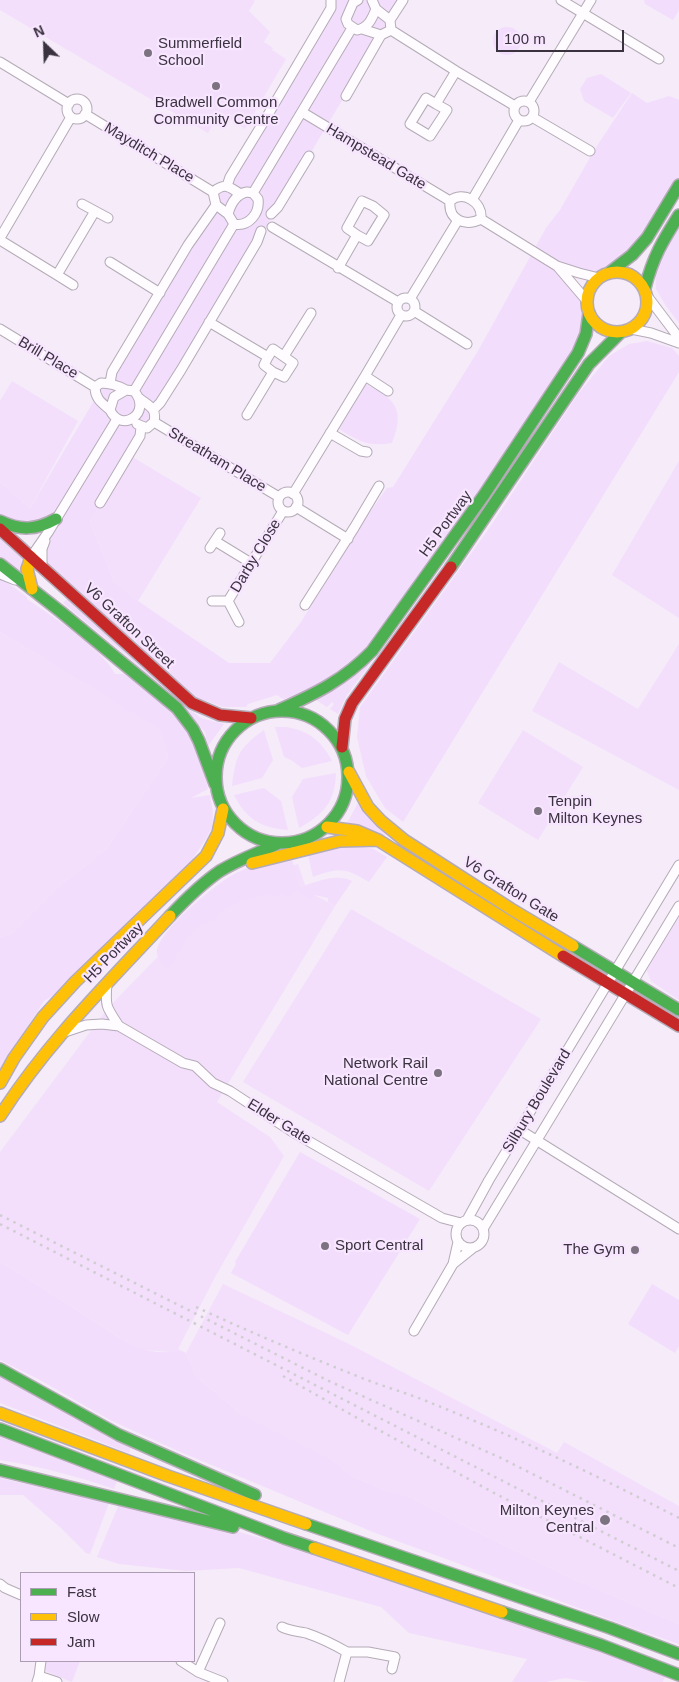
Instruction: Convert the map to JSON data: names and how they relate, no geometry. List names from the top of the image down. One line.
{"streets":{"main road":["H5 Portway","V6 Grafton Street","V6 Grafton Gate"],"street":["Mayditch Place","Hampstead Gate","Brill Place","Streatham Place","Darby Close","Silbury Boulevard","Elder Gate"]},"crossings":[["Streatham Place","Darby Close"],["H5 Portway","V6 Grafton Street"],["H5 Portway","V6 Grafton Gate"],["H5 Portway","Elder Gate"],["V6 Grafton Street","V6 Grafton Gate"],["V6 Grafton Gate","Silbury Boulevard"],["Silbury Boulevard","Elder Gate"]],"places":["Summerfield School","Bradwell Common Community Centre","Tenpin Milton Keynes","Network Rail National Centre","Sport Central","The Gym","Milton Keynes Central"],"legend":["Fast","Slow","Jam"],"scale_bar":"100 m","north":"top left"}
